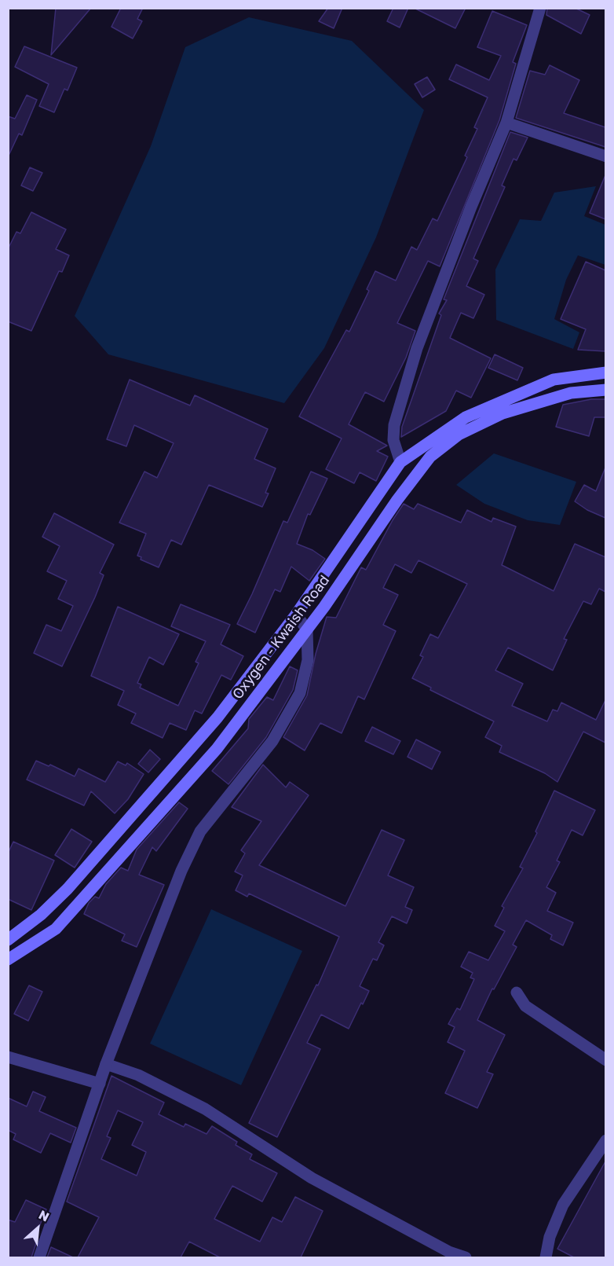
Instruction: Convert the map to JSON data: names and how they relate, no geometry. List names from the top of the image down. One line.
{"streets":{"main road":["Oxygen - Kwaish Road"]},"north":"top right"}
